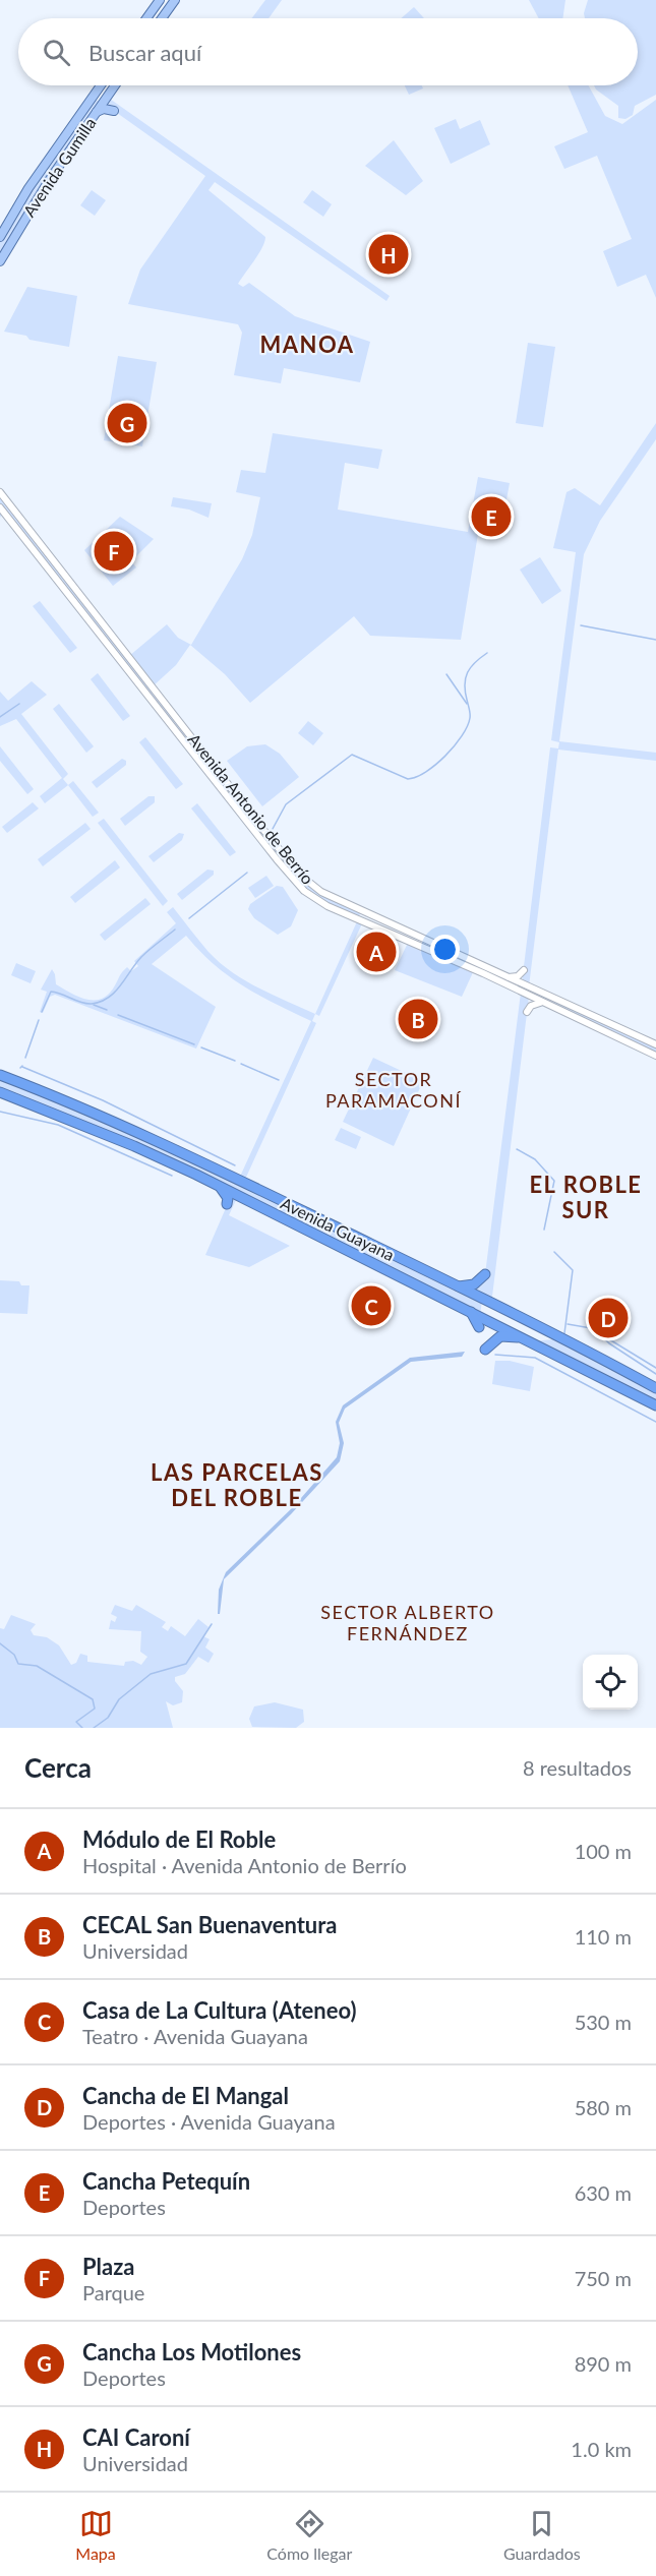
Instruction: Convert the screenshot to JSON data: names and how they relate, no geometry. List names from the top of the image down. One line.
{"streets":{"highway":["Avenida Guayana"],"main road":["Avenida Gumilla"],"street":["Avenida Antonio de Berrío"]},"districts":["MANOA","SECTOR PARAMACONÍ","EL ROBLE SUR","LAS PARCELAS DEL ROBLE","SECTOR ALBERTO FERNÁNDEZ"],"page":{"search":"Buscar aquí","pins":["H","G","E","F","A","B","C","D"],"heading":["Cerca","8 resultados"],"list":[{"mark":"A","name":"Módulo de El Roble","note":"Hospital · Avenida Antonio de Berrío","value":"100 m"},{"mark":"B","name":"CECAL San Buenaventura","note":"Universidad","value":"110 m"},{"mark":"C","name":"Casa de La Cultura (Ateneo)","note":"Teatro · Avenida Guayana","value":"530 m"},{"mark":"D","name":"Cancha de El Mangal","note":"Deportes · Avenida Guayana","value":"580 m"},{"mark":"E","name":"Cancha Petequín","note":"Deportes","value":"630 m"},{"mark":"F","name":"Plaza","note":"Parque","value":"750 m"},{"mark":"G","name":"Cancha Los Motilones","note":"Deportes","value":"890 m"},{"mark":"H","name":"CAI Caroní","note":"Universidad","value":"1.0 km"}],"nav":["Mapa","Cómo llegar","Guardados"]}}
